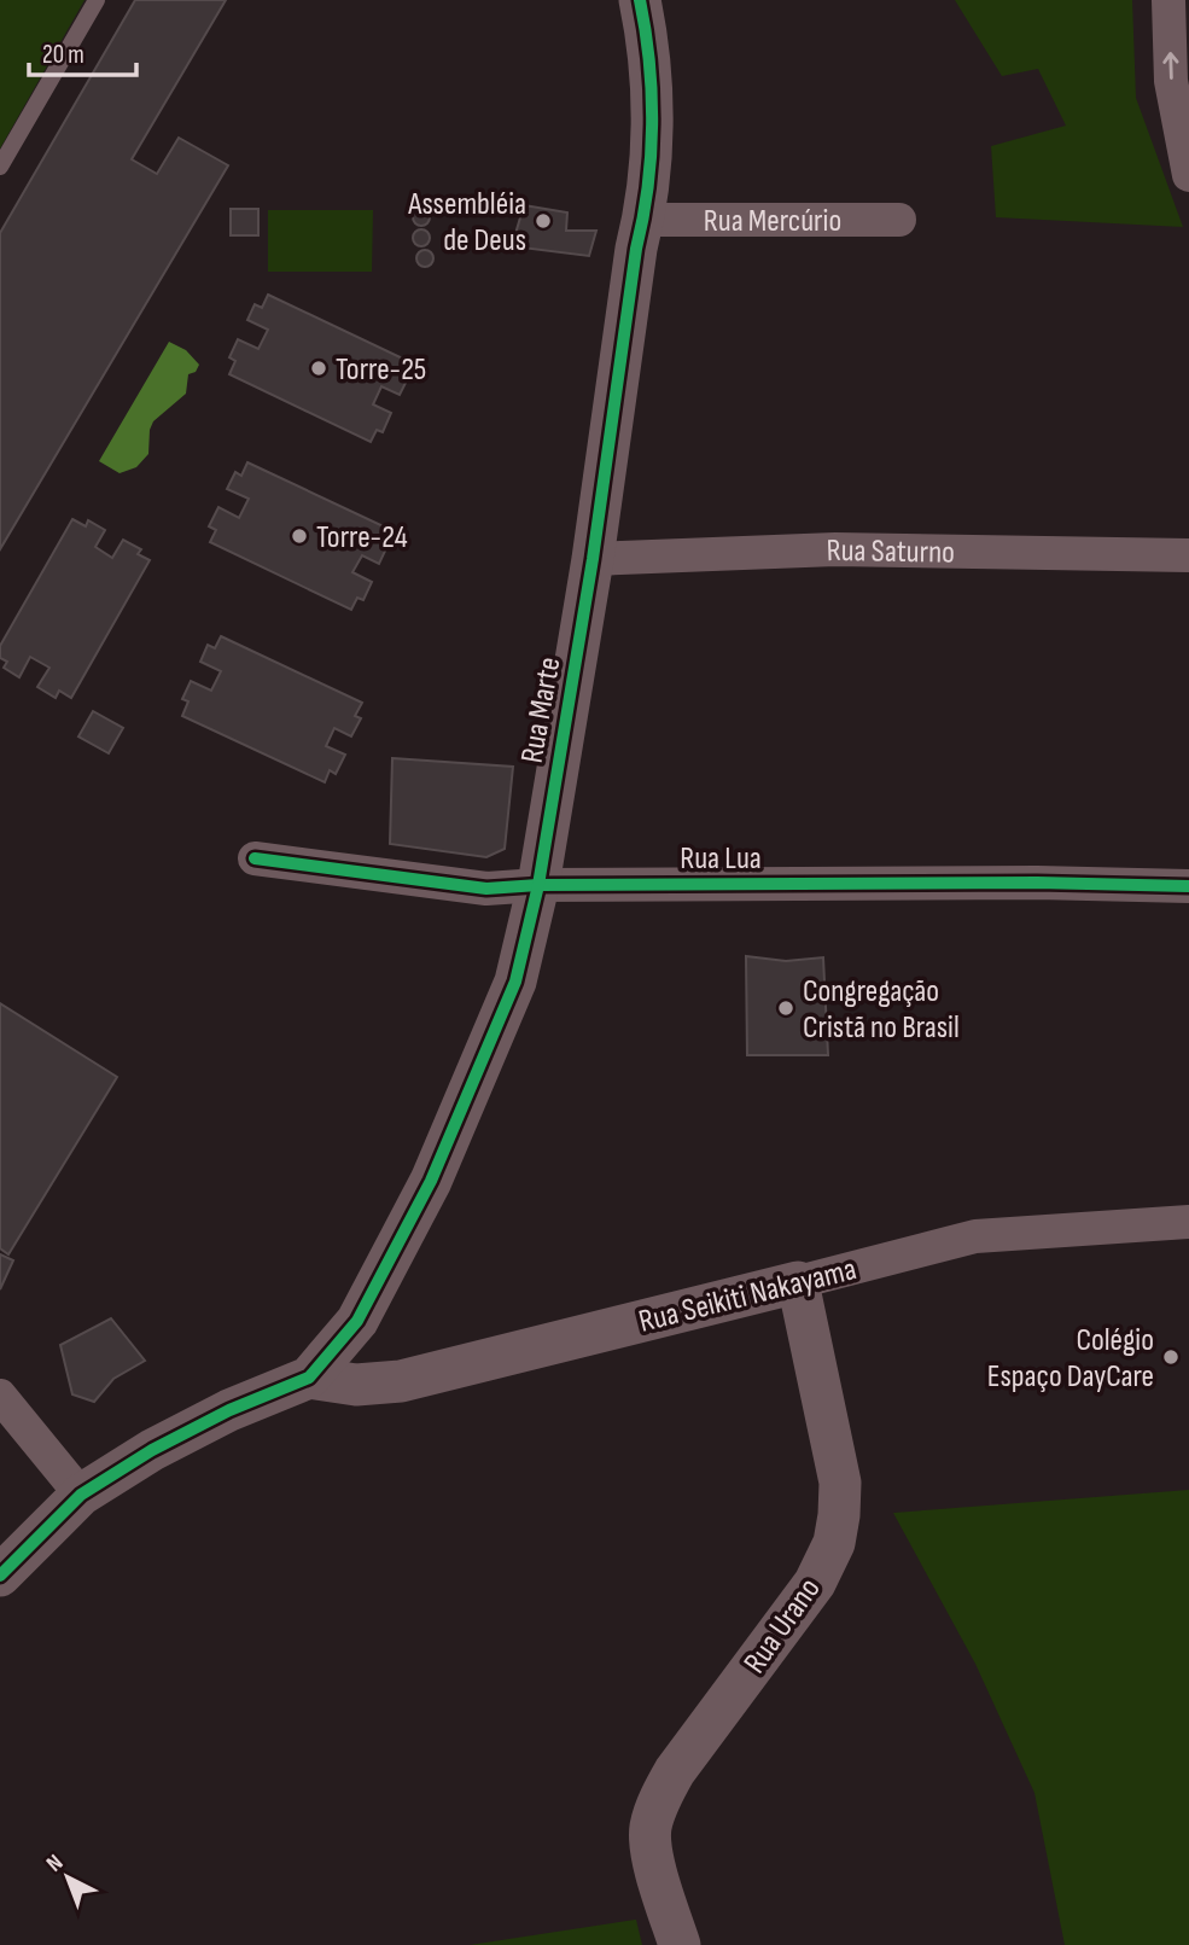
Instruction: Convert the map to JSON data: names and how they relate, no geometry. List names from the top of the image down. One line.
{"streets":{"street":["Rua Mercúrio","Rua Saturno","Rua Marte","Rua Lua","Rua Seikiti Nakayama","Rua Urano"]},"crossings":[["Rua Mercúrio","Rua Marte"],["Rua Saturno","Rua Marte"],["Rua Marte","Rua Lua"],["Rua Marte","Rua Seikiti Nakayama"],["Rua Seikiti Nakayama","Rua Urano"]],"places":["Assembléia de Deus","Torre-25","Torre-24","Congregação Cristã no Brasil","Colégio Espaço DayCare"],"scale_bar":"20 m","north":"top left"}
